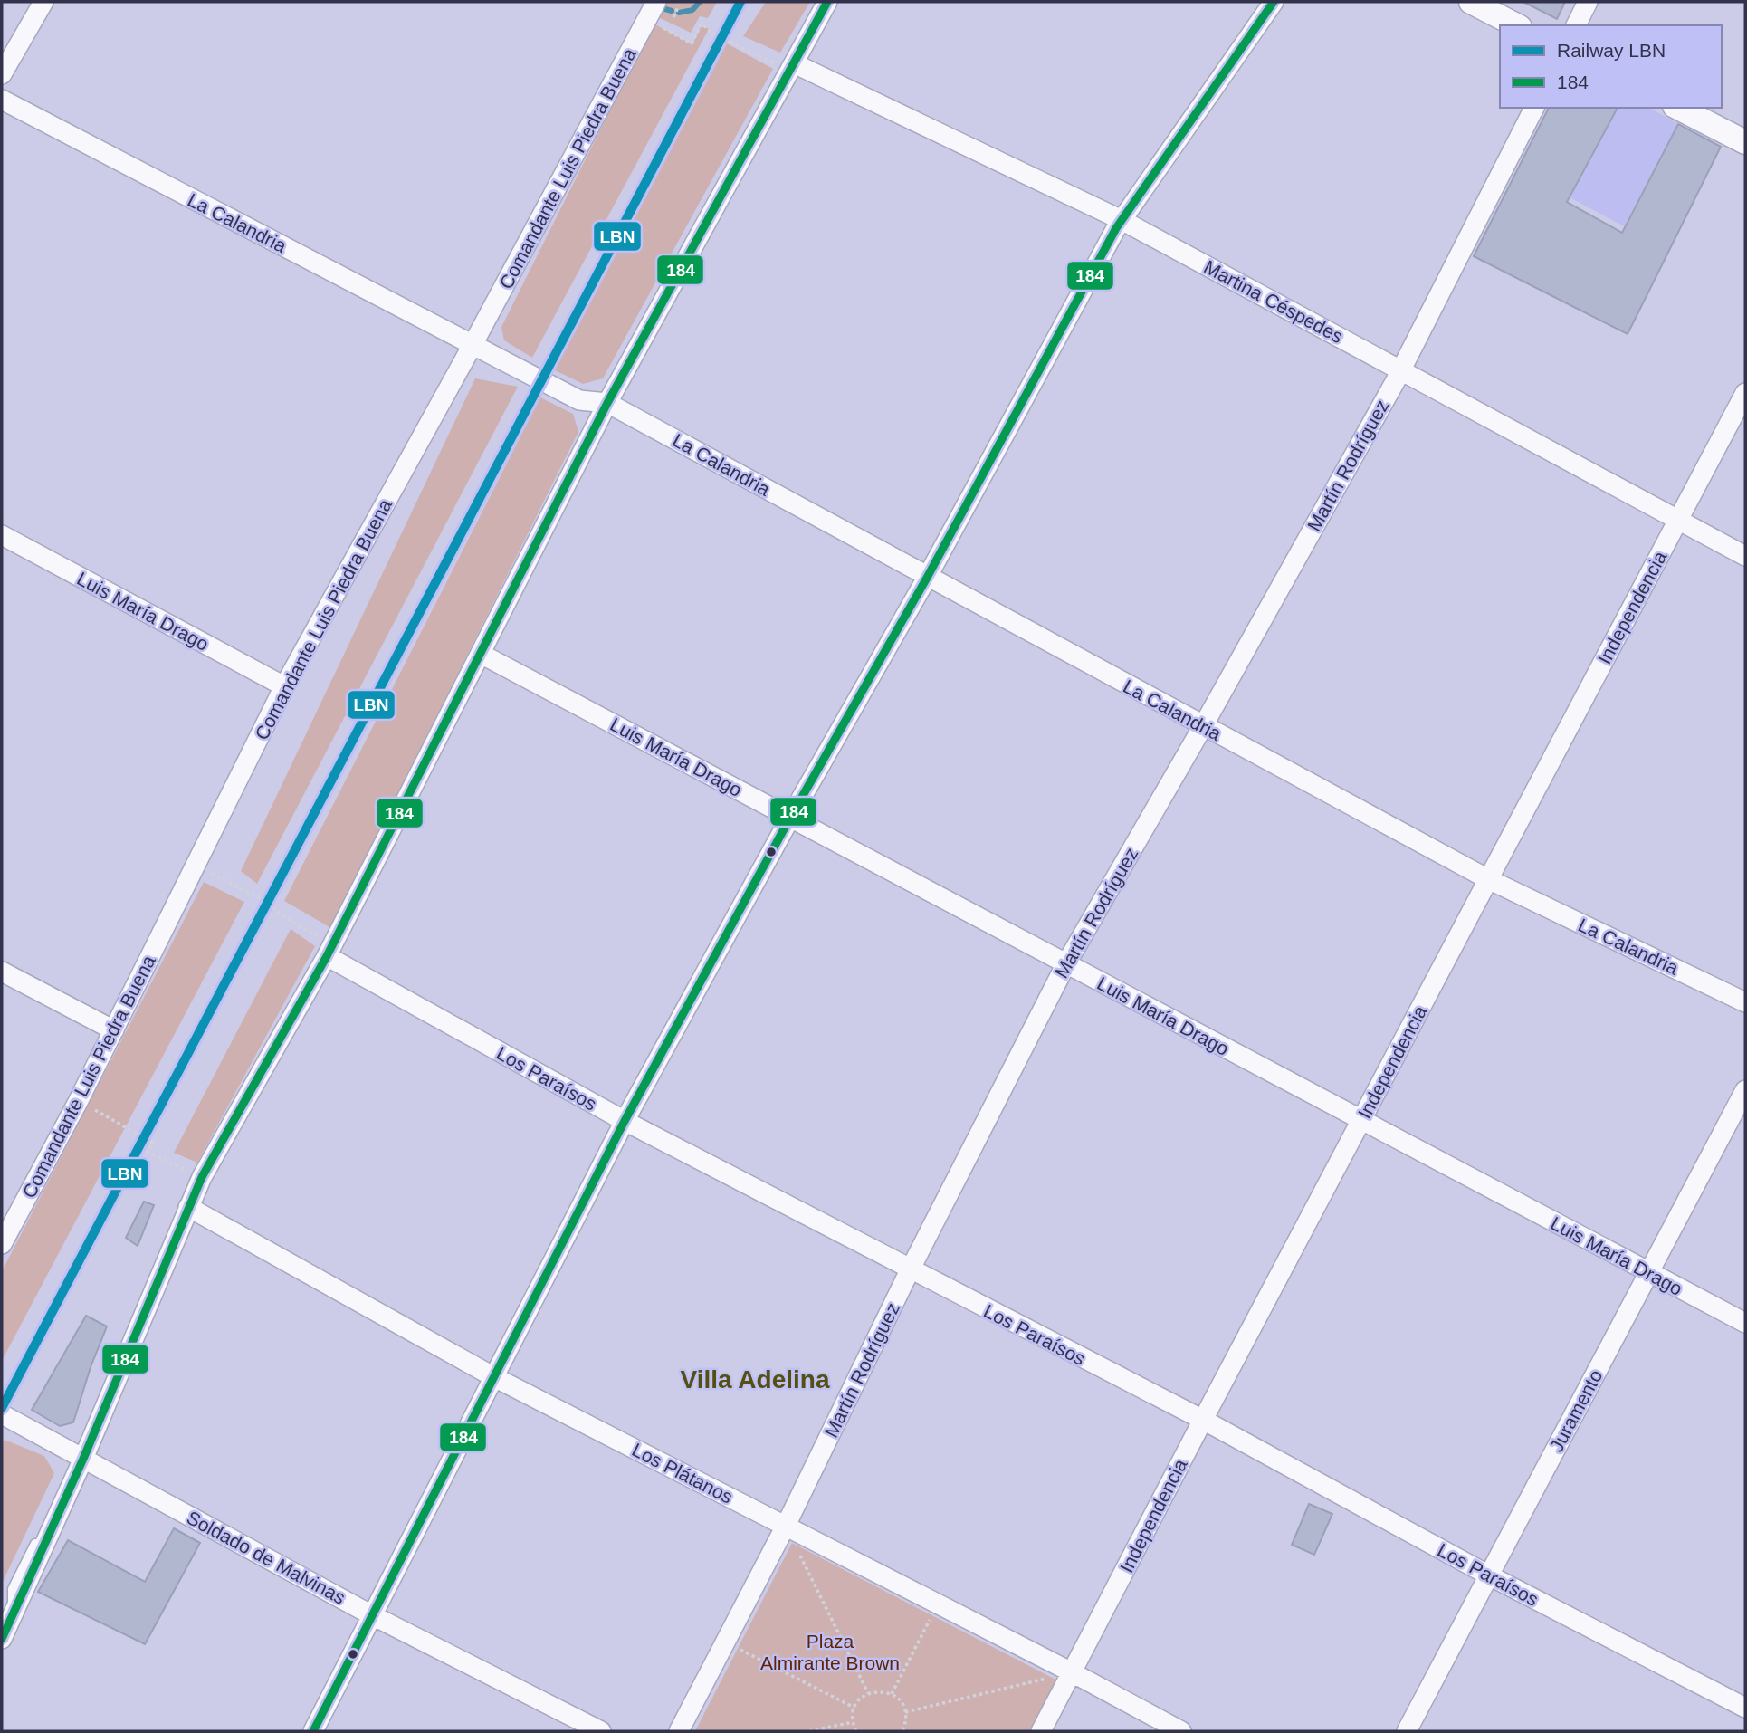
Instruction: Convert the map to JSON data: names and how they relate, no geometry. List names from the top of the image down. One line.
{"streets":{"street":["Comandante Luis Piedra Buena","La Calandria","Martina Céspedes","Martín Rodríguez","Independencia","Luis María Drago","Los Paraísos","Juramento","Los Plátanos","Soldado de Malvinas"]},"crossings":[["Comandante Luis Piedra Buena","La Calandria"],["Comandante Luis Piedra Buena","Luis María Drago"],["La Calandria","Martín Rodríguez"],["La Calandria","Independencia"],["Martina Céspedes","Martín Rodríguez"],["Martina Céspedes","Independencia"],["Martín Rodríguez","Luis María Drago"],["Martín Rodríguez","Los Paraísos"],["Martín Rodríguez","Los Plátanos"],["Independencia","Luis María Drago"],["Independencia","Los Paraísos"],["Independencia","Los Plátanos"],["Luis María Drago","Juramento"],["Los Paraísos","Juramento"]],"districts":["Villa Adelina"],"parks":["Plaza Almirante Brown"],"lines":["rail line LBN","transit line 184"],"legend":["Railway LBN","184"]}
